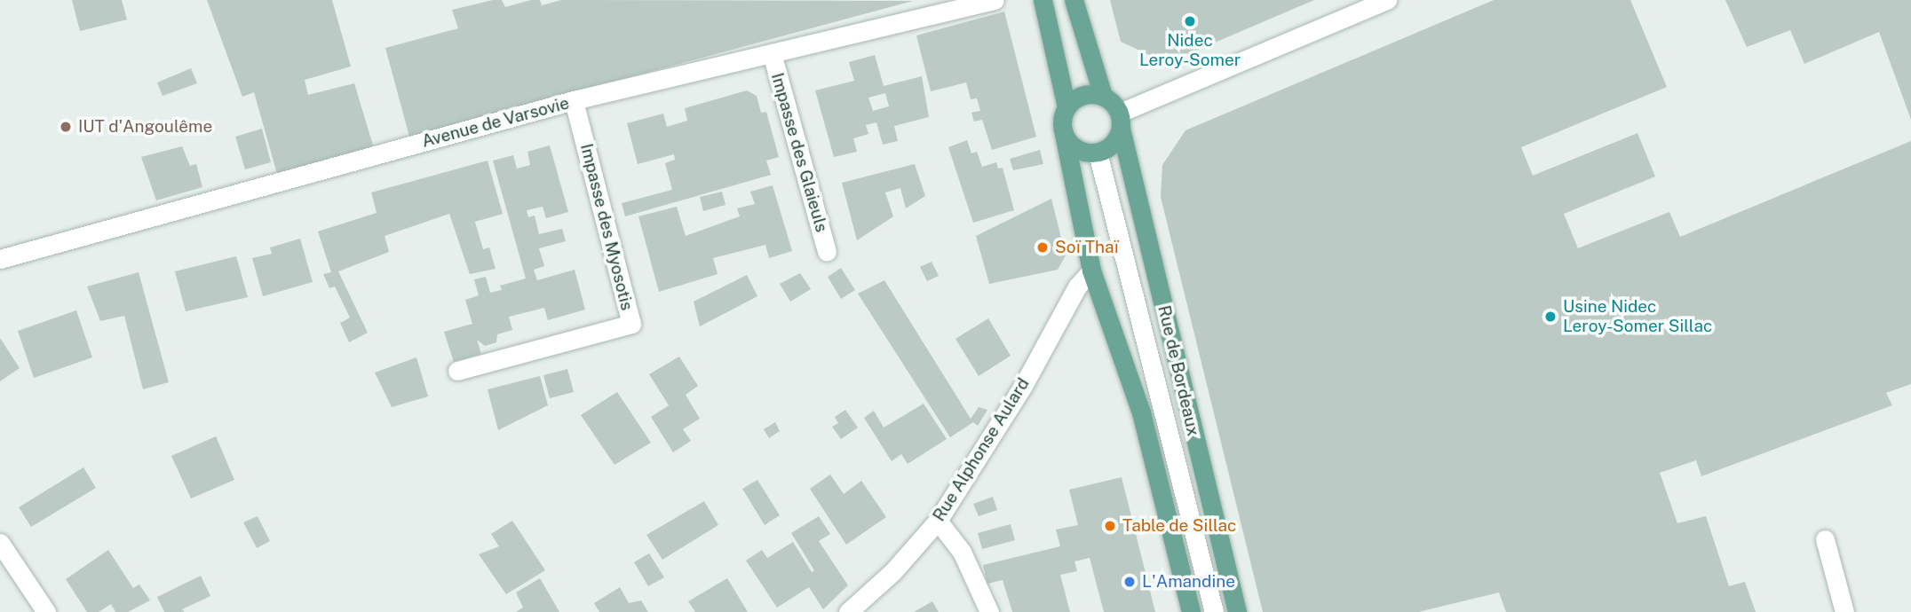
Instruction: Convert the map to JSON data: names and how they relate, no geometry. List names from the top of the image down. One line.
{"streets":{"main road":["Rue de Bordeaux"],"street":["Avenue de Varsovie","Impasse des Glaieuls","Impasse des Myosotis","Rue Alphonse Aulard"]},"crossings":[["Avenue de Varsovie","Impasse des Glaieuls"],["Avenue de Varsovie","Impasse des Myosotis"]],"places":["Nidec Leroy-Somer","IUT d'Angoulême","Soï Thaï","Usine Nidec Leroy-Somer Sillac","Table de Sillac","L'Amandine"]}
